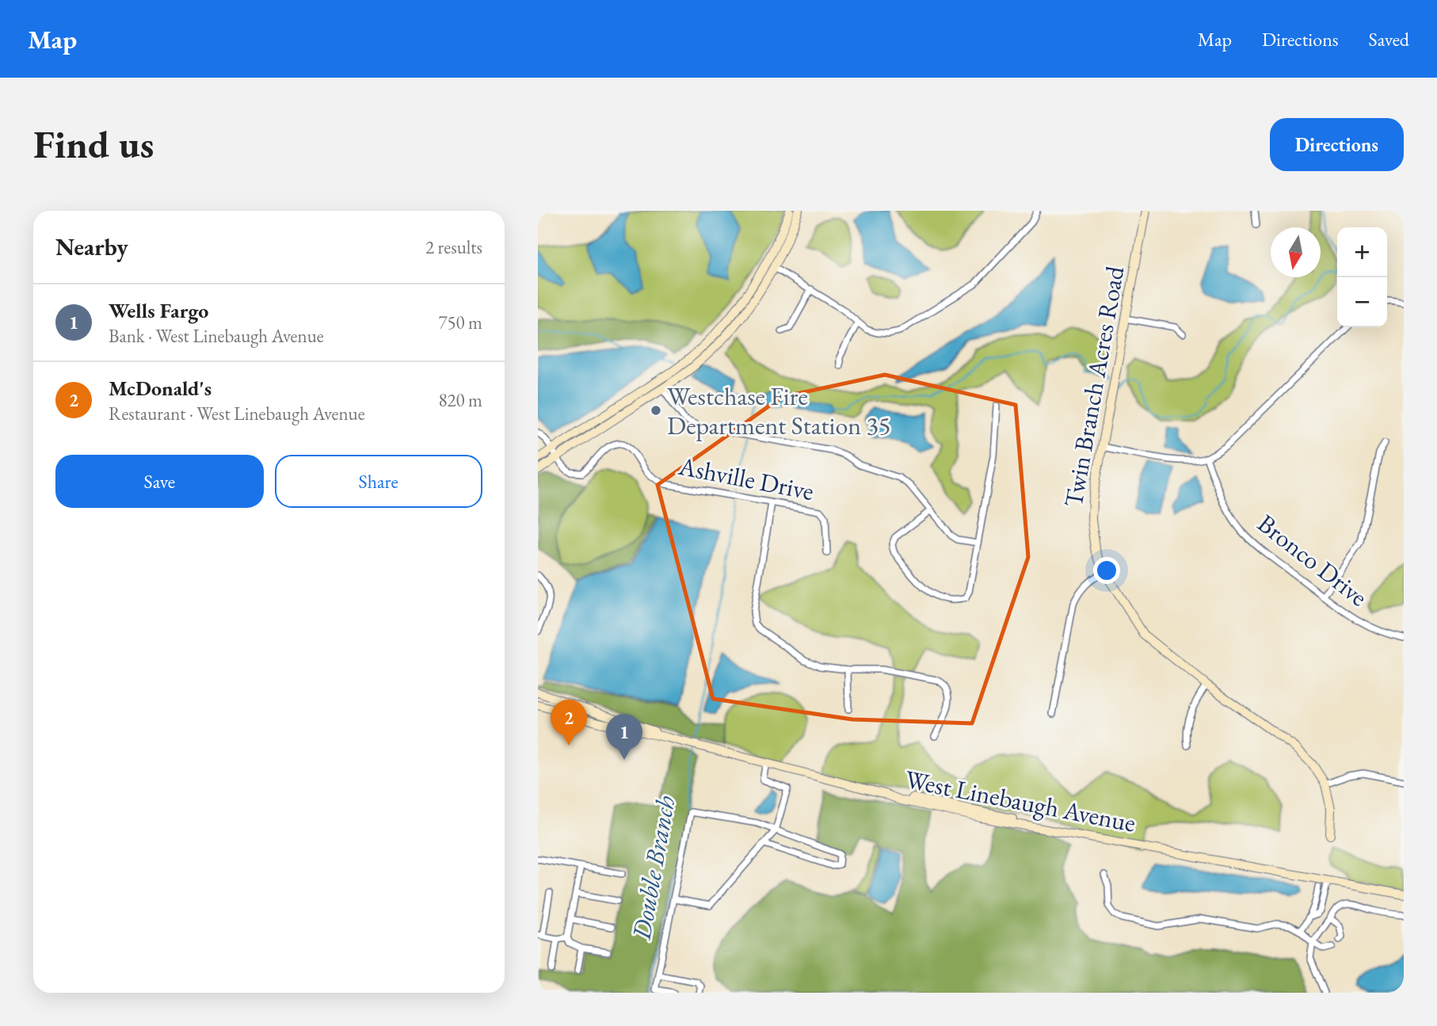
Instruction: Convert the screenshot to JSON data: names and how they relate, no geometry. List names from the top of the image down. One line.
{"streets":{"street":["Twin Branch Acres Road","Ashville Drive","Bronco Drive","West Linebaugh Avenue"]},"water":["Double Branch"],"places":["Westchase Fire Department Station 35"],"north":"bottom","page":{"header":"Map","nav":["Map","Directions","Saved"],"buttons":["Directions",["Save","Share"]],"title":"Find us","heading":["Nearby","2 results"],"map_buttons":["+","−"],"list":[{"mark":"1","name":"Wells Fargo","note":"Bank · West Linebaugh Avenue","value":"750 m"},{"mark":"2","name":"McDonald's","note":"Restaurant · West Linebaugh Avenue","value":"820 m"}],"pins":["2","1"]}}
